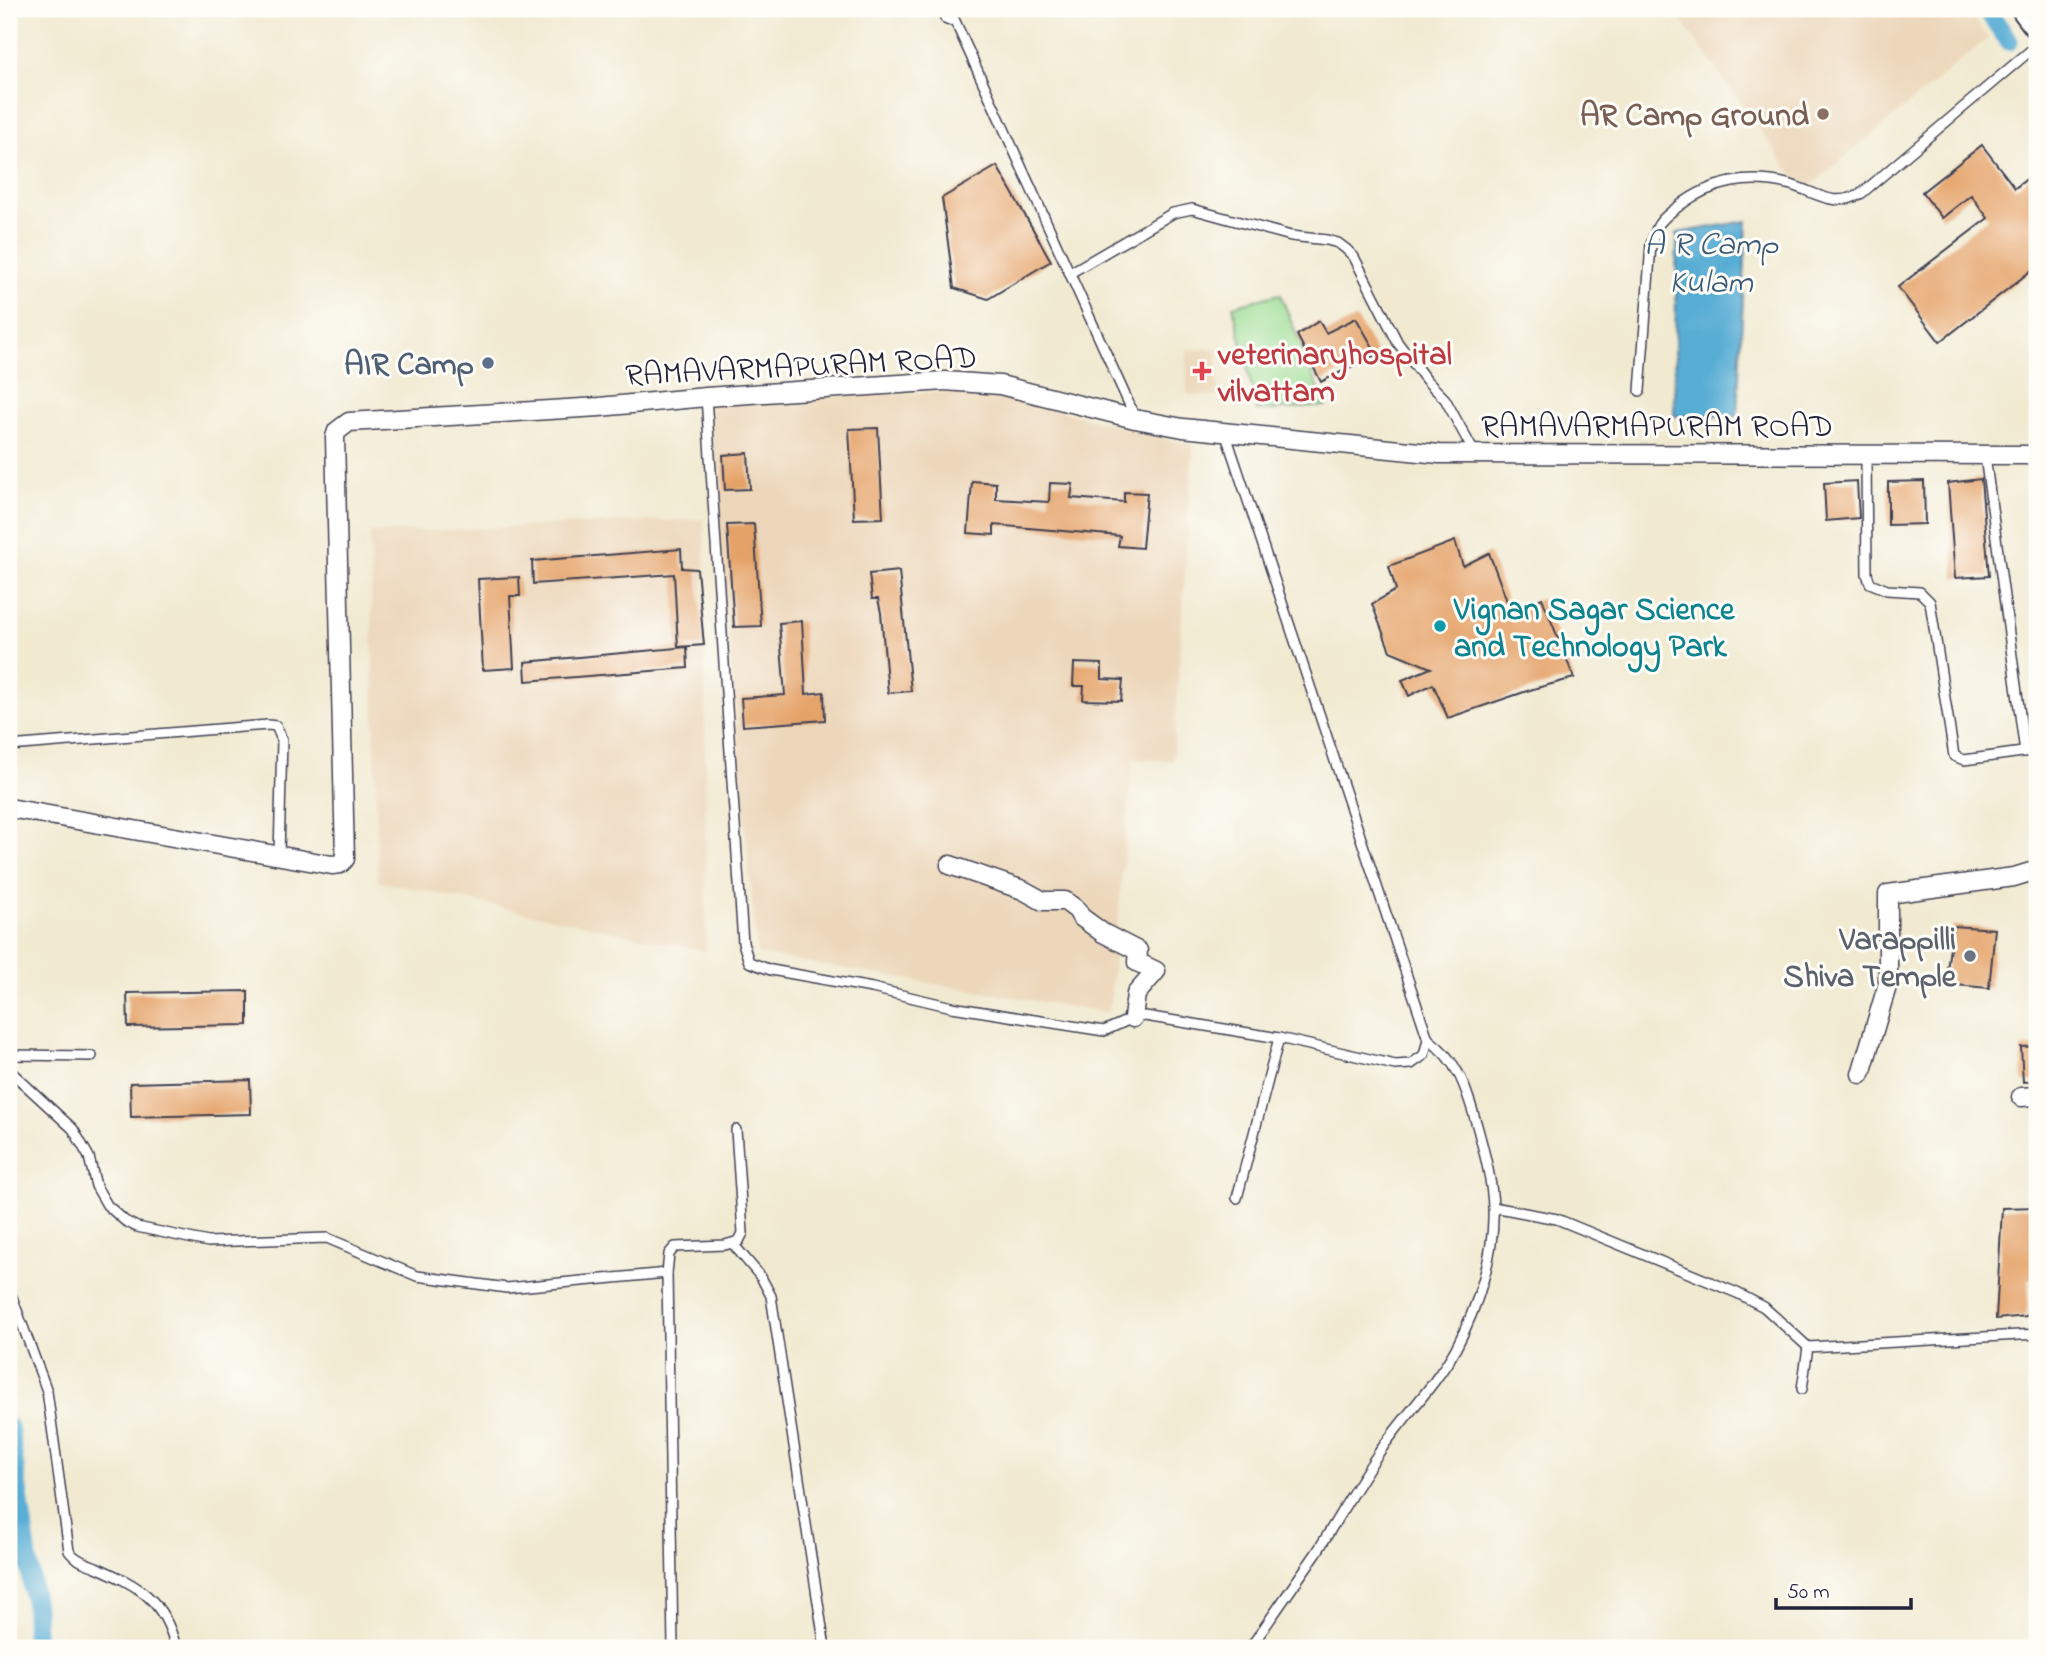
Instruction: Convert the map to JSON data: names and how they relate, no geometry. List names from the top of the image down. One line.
{"streets":{"street":["RAMAVARMAPURAM ROAD"]},"water":["A R Camp Kulam"],"places":{"other":["AR Camp Ground","AIR Camp","Vignan Sagar Science and Technology Park","Varappilli Shiva Temple"],"health":["veterinaryhospital vilvattam"]},"scale_bar":"50 m"}
